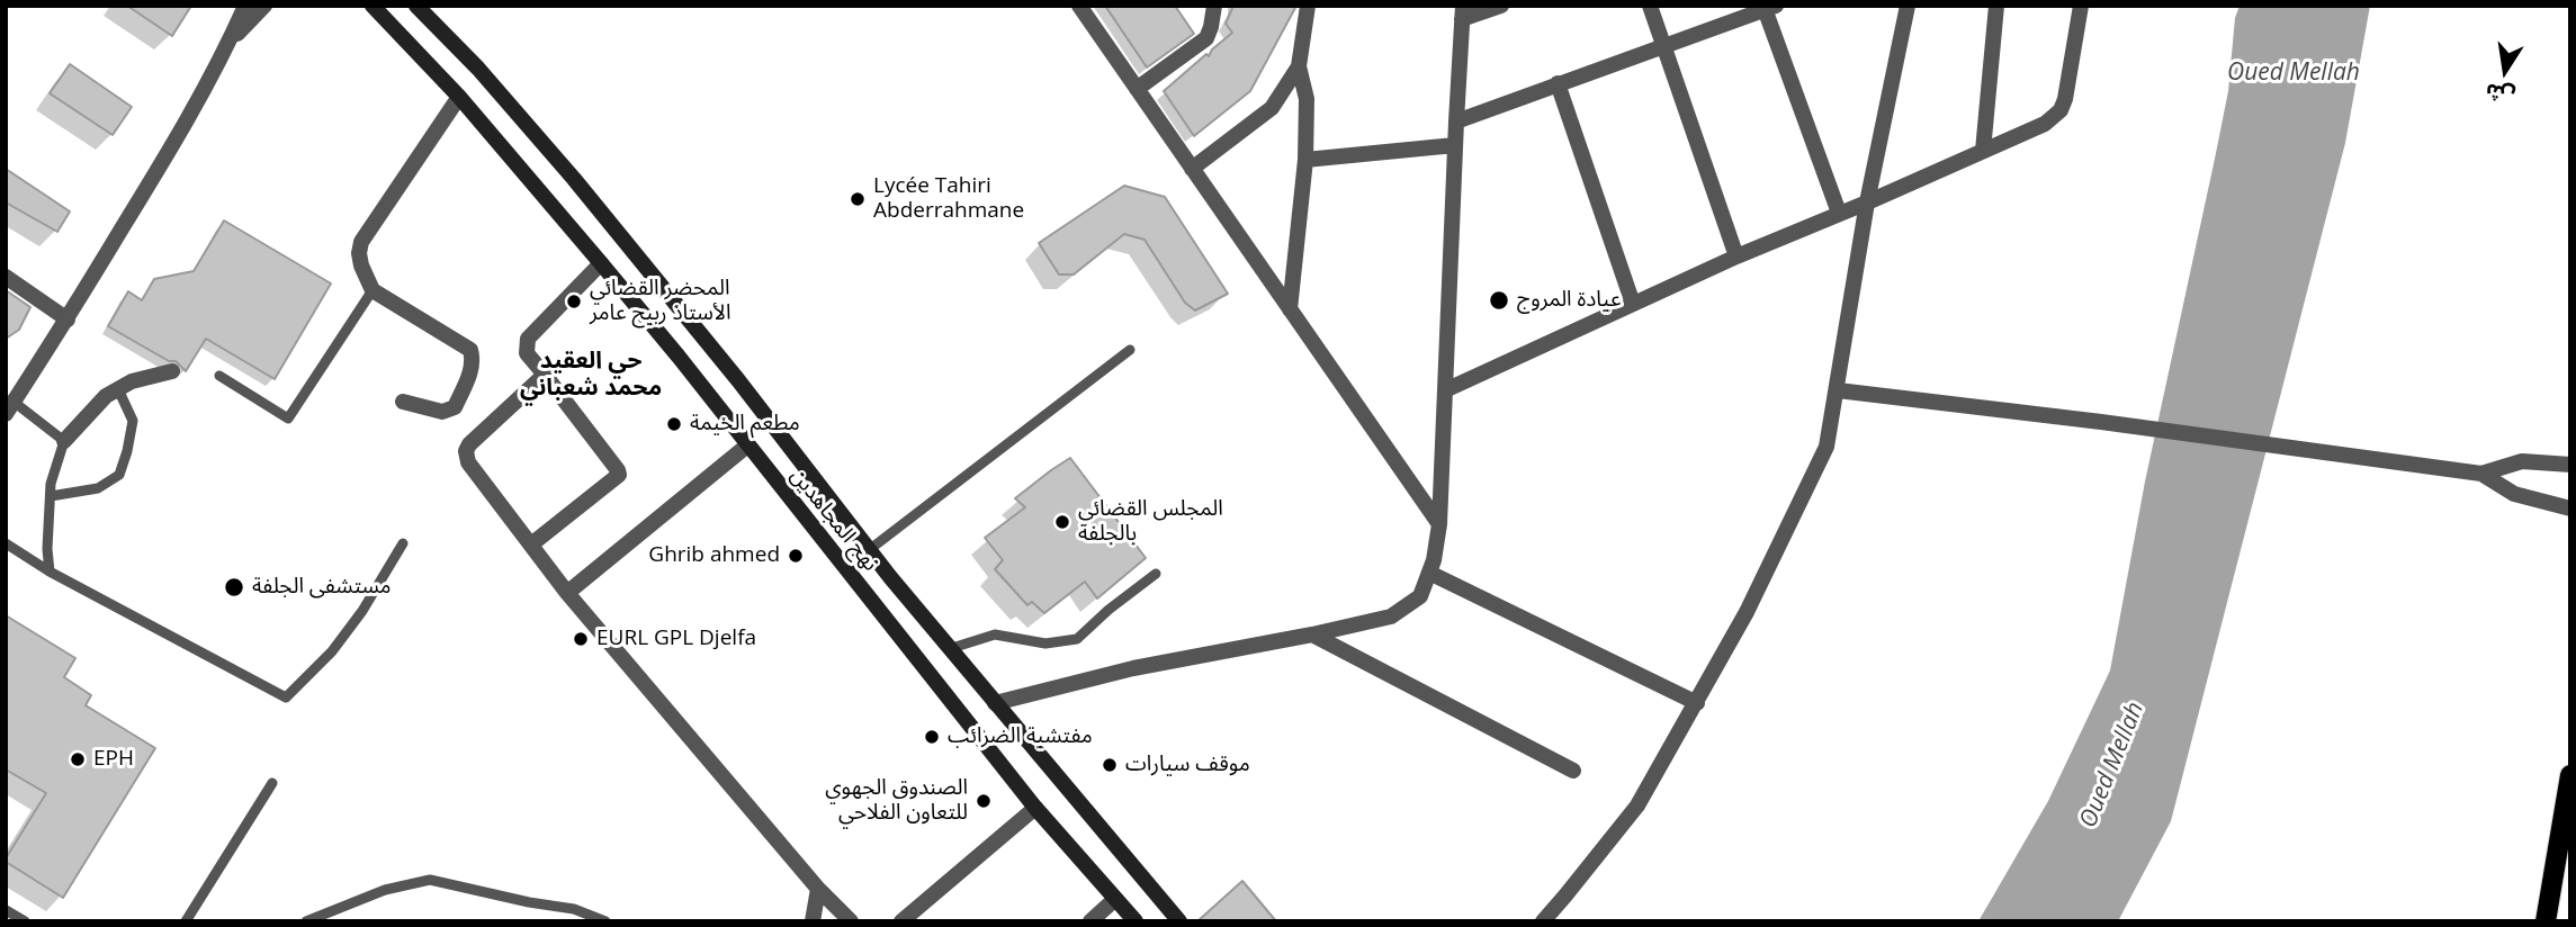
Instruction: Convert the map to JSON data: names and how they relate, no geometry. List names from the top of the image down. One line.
{"streets":{"main road":["نهج المجاهدين"]},"districts":["حي العقيد محمد شعباني"],"water":["Oued Mellah"],"places":["Lycée Tahiri Abderrahmane","عيادة المروج","المحضر القضائي الأستاذ ربيح عامر","مطعم الخيمة","المجلس القضائي بالجلفة","Ghrib ahmed","مستشفى الجلفة","EURL GPL Djelfa","مفتشية الضرائب","EPH","موقف سيارات","الصندوق الجهوي للتعاون الفلاحي"],"north":"bottom"}
